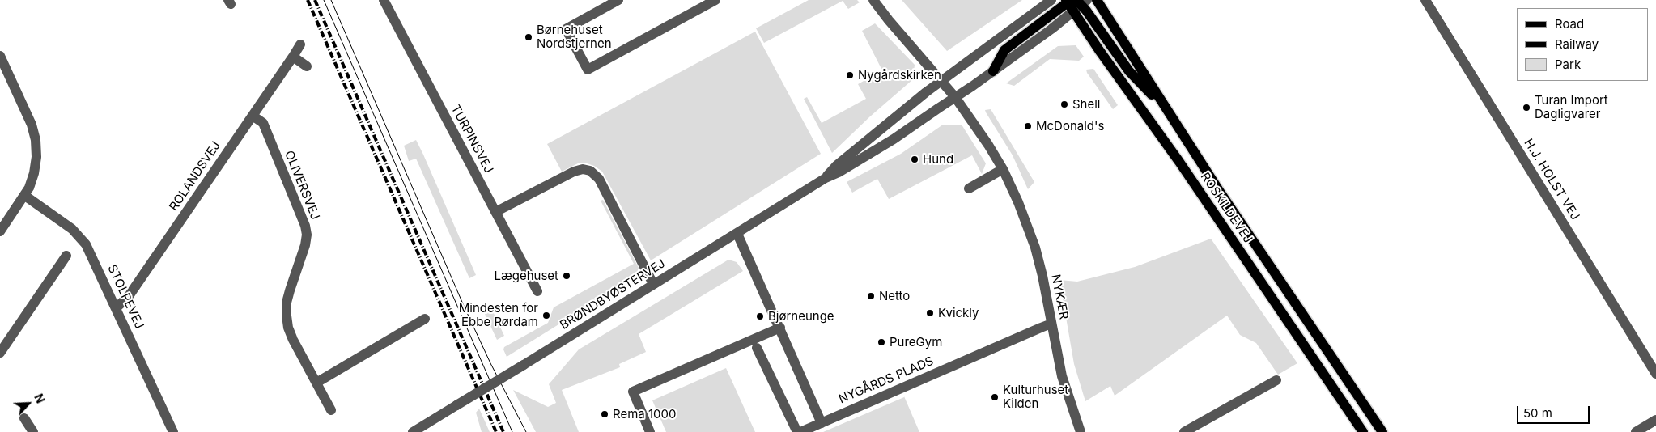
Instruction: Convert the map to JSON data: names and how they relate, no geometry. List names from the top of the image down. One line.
{"streets":{"main road":["ROSKILDEVEJ"],"street":["TURPINSVEJ","ROLANDSVEJ","H.J. HOLST VEJ","OLIVERSVEJ","BRØNDBYØSTERVEJ","STOLPEVEJ","NYKÆR","NYGÅRDS PLADS"]},"crossings":[["ROLANDSVEJ","OLIVERSVEJ"],["ROLANDSVEJ","STOLPEVEJ"],["ROSKILDEVEJ","BRØNDBYØSTERVEJ"],["BRØNDBYØSTERVEJ","NYKÆR"],["NYKÆR","NYGÅRDS PLADS"]],"places":["Børnehuset Nordstjernen","Nygårdskirken","Shell","Turan Import Dagligvarer","McDonald's","Hund","Lægehuset","Netto","Kvickly","Mindesten for Ebbe Rørdam","Bjørneunge","PureGym","Kulturhuset Kilden","Rema 1000"],"legend":["Road","Railway","Park"],"scale_bar":"50 m","north":"top right"}
